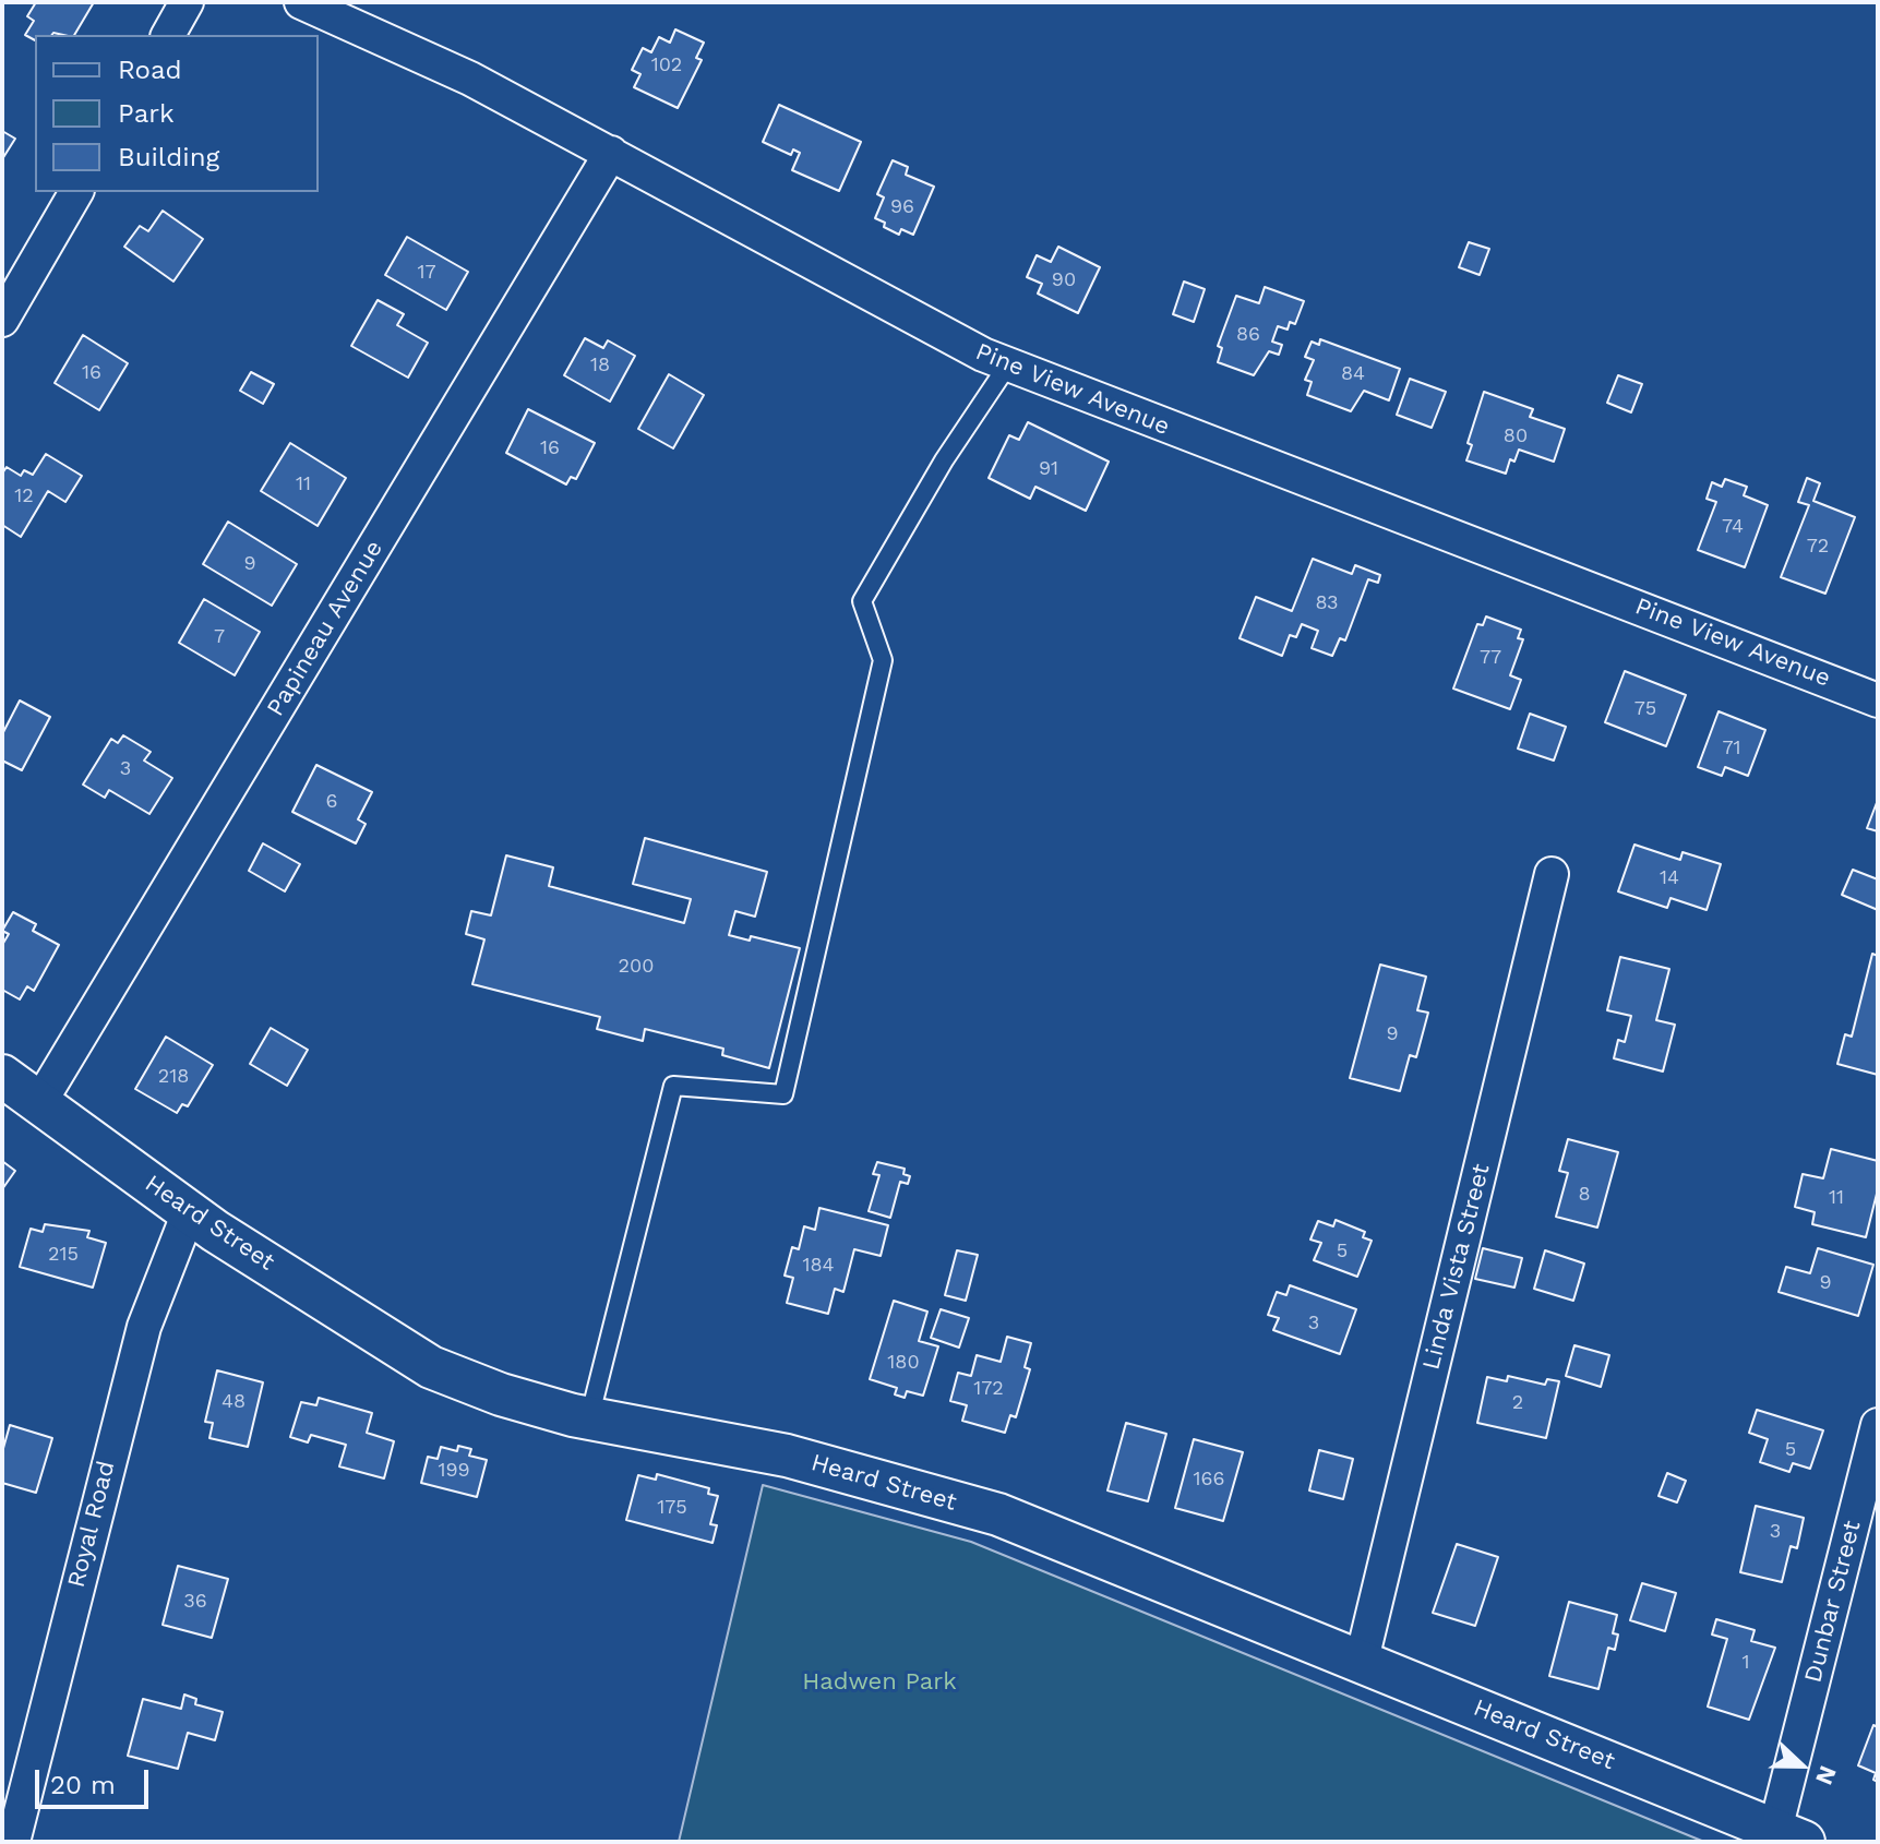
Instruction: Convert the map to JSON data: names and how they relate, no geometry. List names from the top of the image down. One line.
{"streets":{"street":["Pine View Avenue","Papineau Avenue","Heard Street","Linda Vista Street","Royal Road","Dunbar Street"]},"crossings":[["Pine View Avenue","Papineau Avenue"],["Papineau Avenue","Heard Street"],["Heard Street","Linda Vista Street"],["Heard Street","Royal Road"],["Heard Street","Dunbar Street"]],"parks":["Hadwen Park"],"house_numbers":["102","96","17","90","86","18","16","84","80","16","91","11","12","74","72","9","83","7","77","75","71","3","6","14","200","9","218","8","11","5","215","184","9","3","180","172","48","2","5","199","166","175","3","36","1"],"legend":["Road","Park","Building"],"scale_bar":"20 m","north":"right"}
